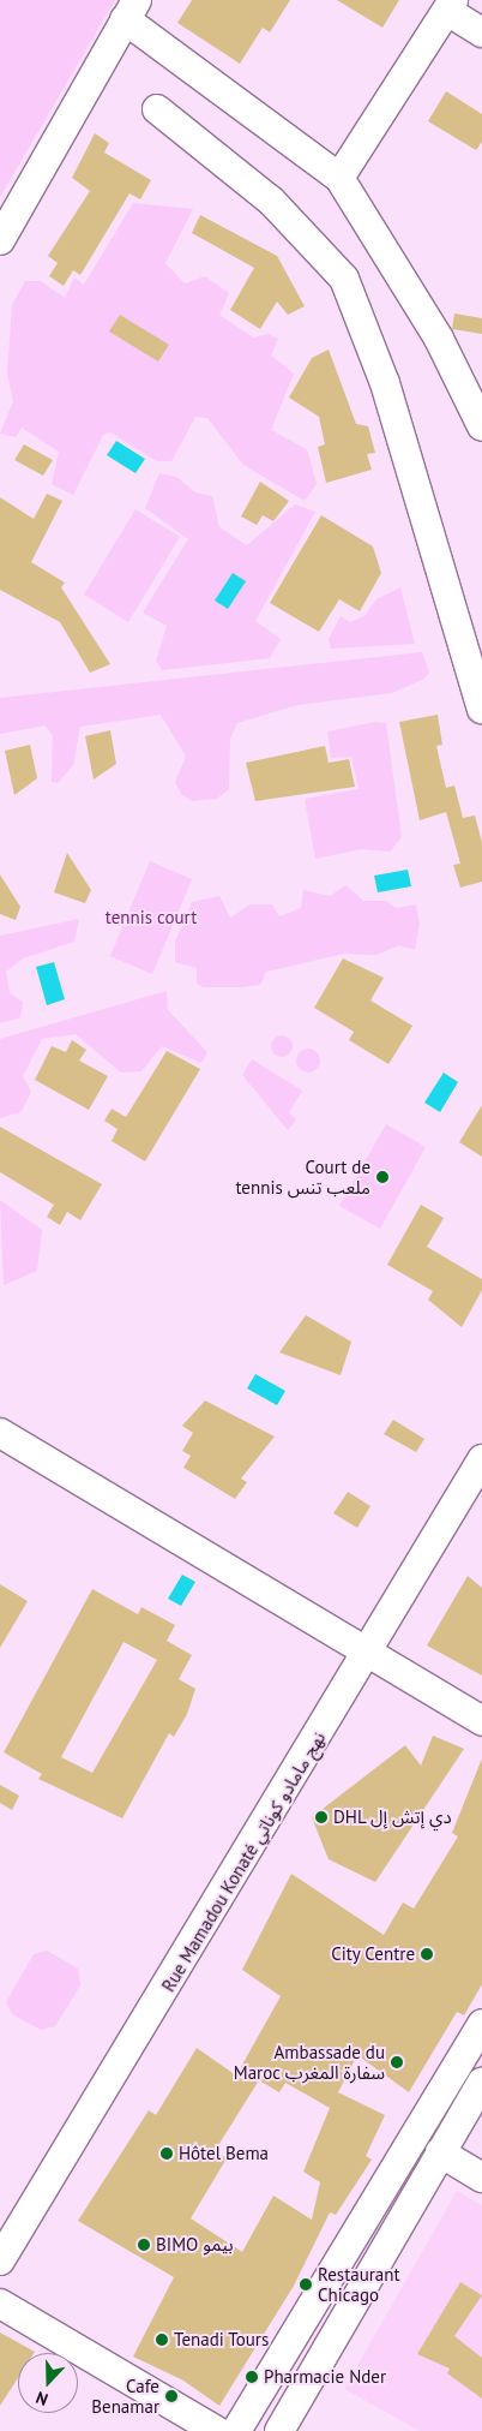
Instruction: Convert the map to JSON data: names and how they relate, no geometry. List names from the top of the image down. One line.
{"streets":{"street":["Rue Mamadou Konaté نهج مامادو كوناتي"]},"parks":["tennis court"],"places":["Court de tennis ملعب تنس","DHL دي إتش إل","City Centre","Ambassade du Maroc سفارة المغرب","Hôtel Bema","BIMO بيمو","Restaurant Chicago","Tenadi Tours","Pharmacie Nder","Cafe Benamar"],"north":"bottom"}
